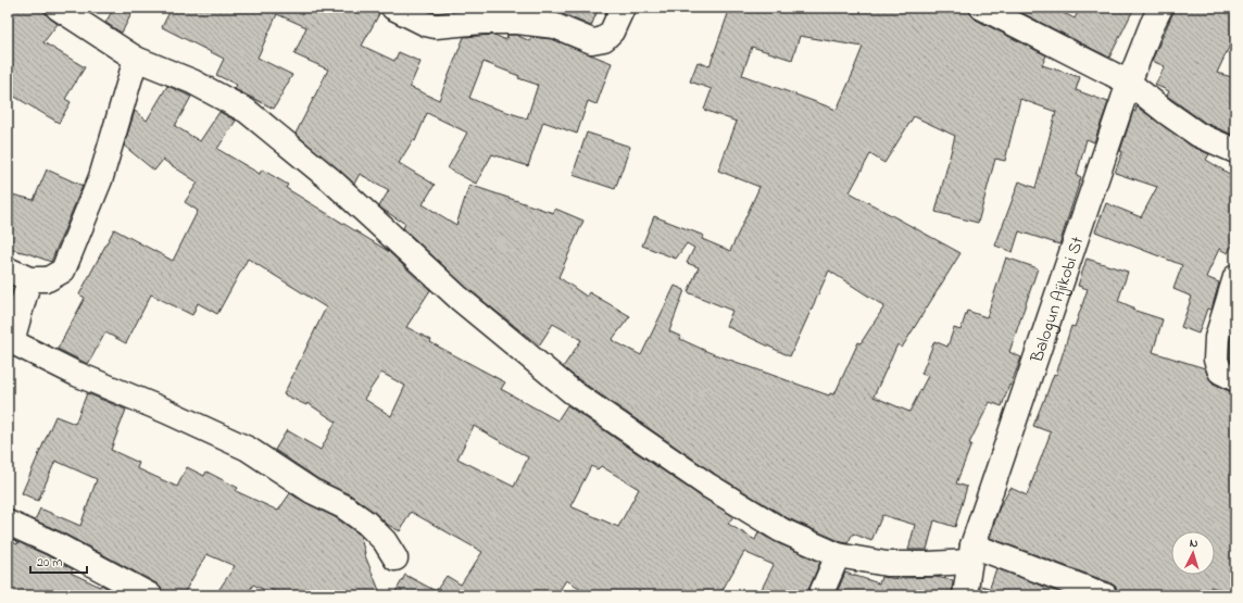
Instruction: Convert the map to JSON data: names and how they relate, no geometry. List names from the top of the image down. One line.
{"streets":{"street":["Balogun Ajikobi St"]},"scale_bar":"20 m","north":"top"}
